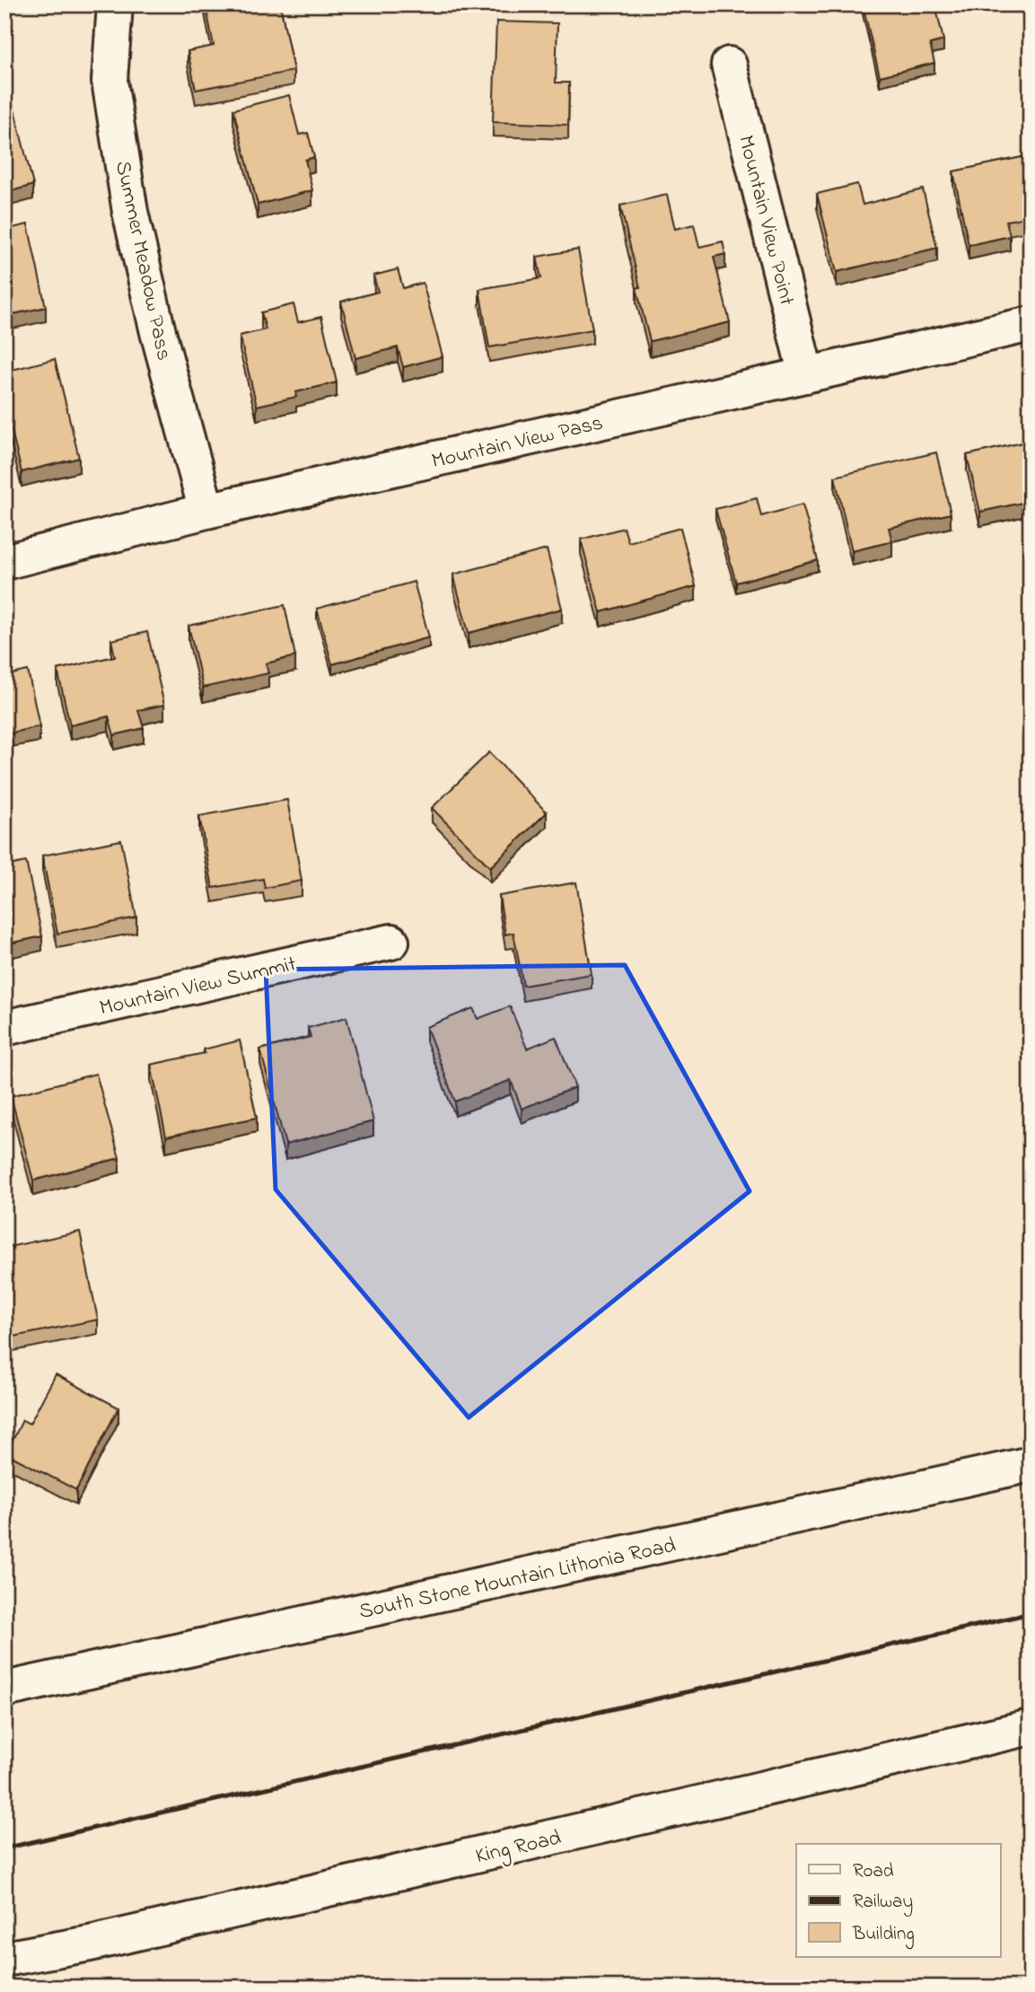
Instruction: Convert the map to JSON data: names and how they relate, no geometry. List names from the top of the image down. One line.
{"streets":{"street":["Mountain View Point","Summer Meadow Pass","Mountain View Pass","Mountain View Summit","South Stone Mountain Lithonia Road","King Road"]},"crossings":[["Mountain View Point","Mountain View Pass"],["Summer Meadow Pass","Mountain View Pass"]],"legend":["Road","Railway","Building"]}
